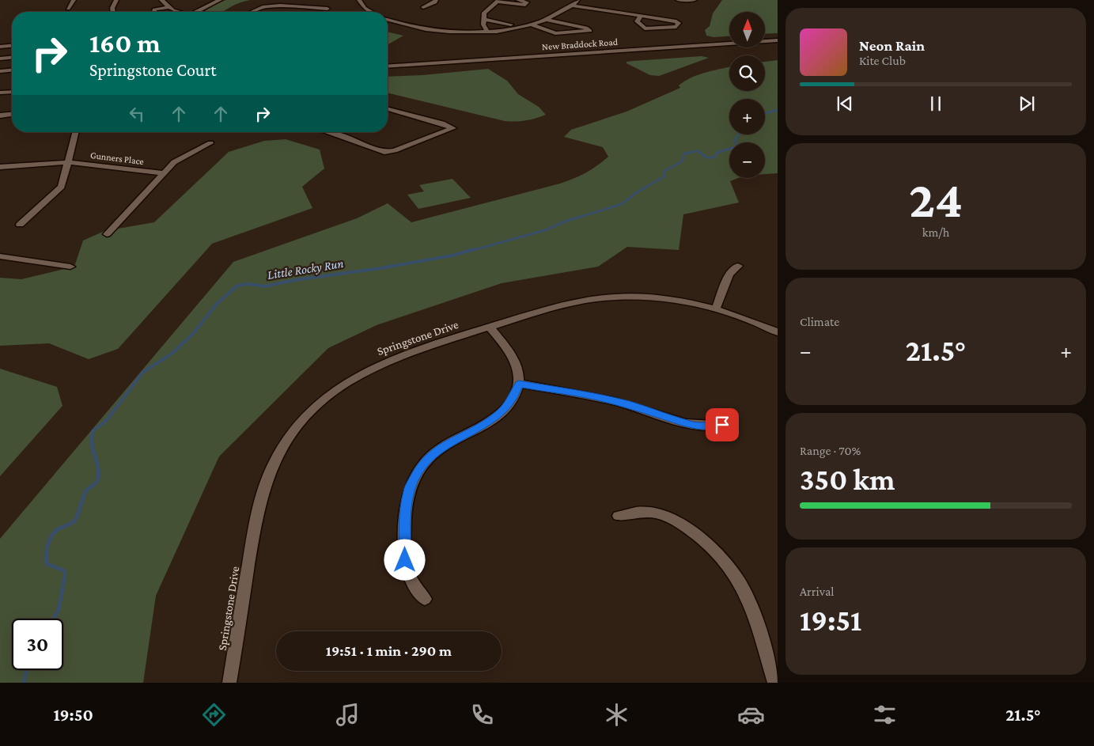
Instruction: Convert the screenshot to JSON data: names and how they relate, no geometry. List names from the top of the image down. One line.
{"streets":{"street":["New Braddock Road","Gunners Place","Springstone Drive"]},"water":["Little Rocky Run"],"north":"top","page":{"map_buttons":["+","−"],"turn":["160 m","Springstone Court"],"song":["Neon Rain","Kite Club"],"tile":[["24","km/h"],"Climate",["Range · 70%","350 km"],["Arrival","19:51"]],"heat":["−","21.5°","+"],"limit":"30","trip":"19:51 · 1 min · 290 m","tabs":["19:50","21.5°"]}}
